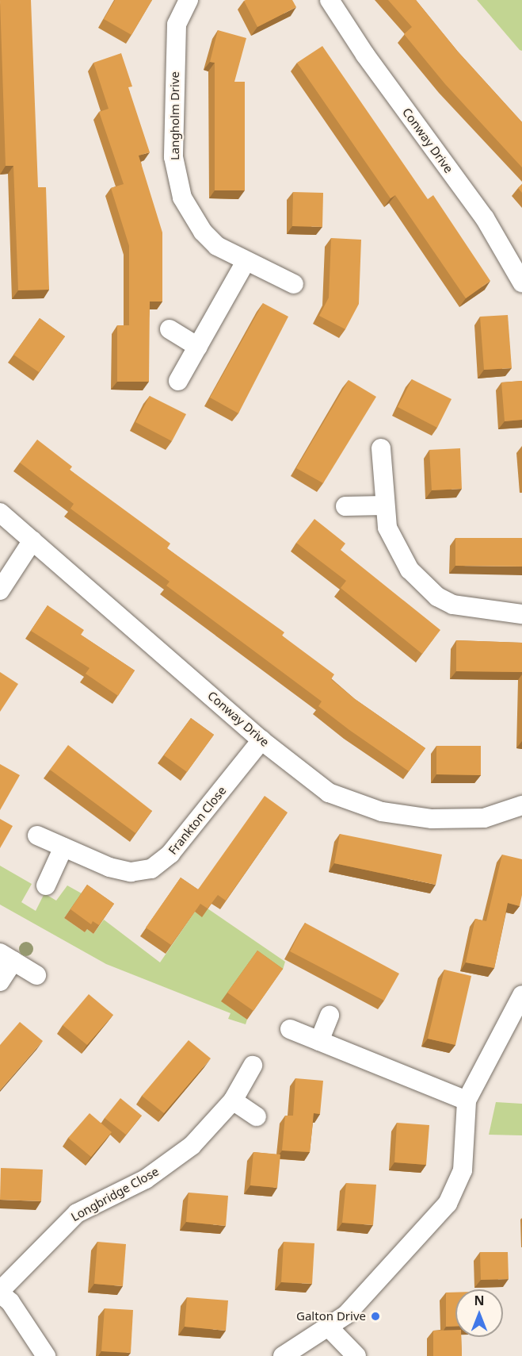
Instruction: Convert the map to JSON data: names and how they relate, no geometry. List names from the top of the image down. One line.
{"streets":{"street":["Langholm Drive","Conway Drive","Frankton Close","Longbridge Close"]},"crossings":[["Conway Drive","Frankton Close"]],"places":["Galton Drive"],"north":"top"}
